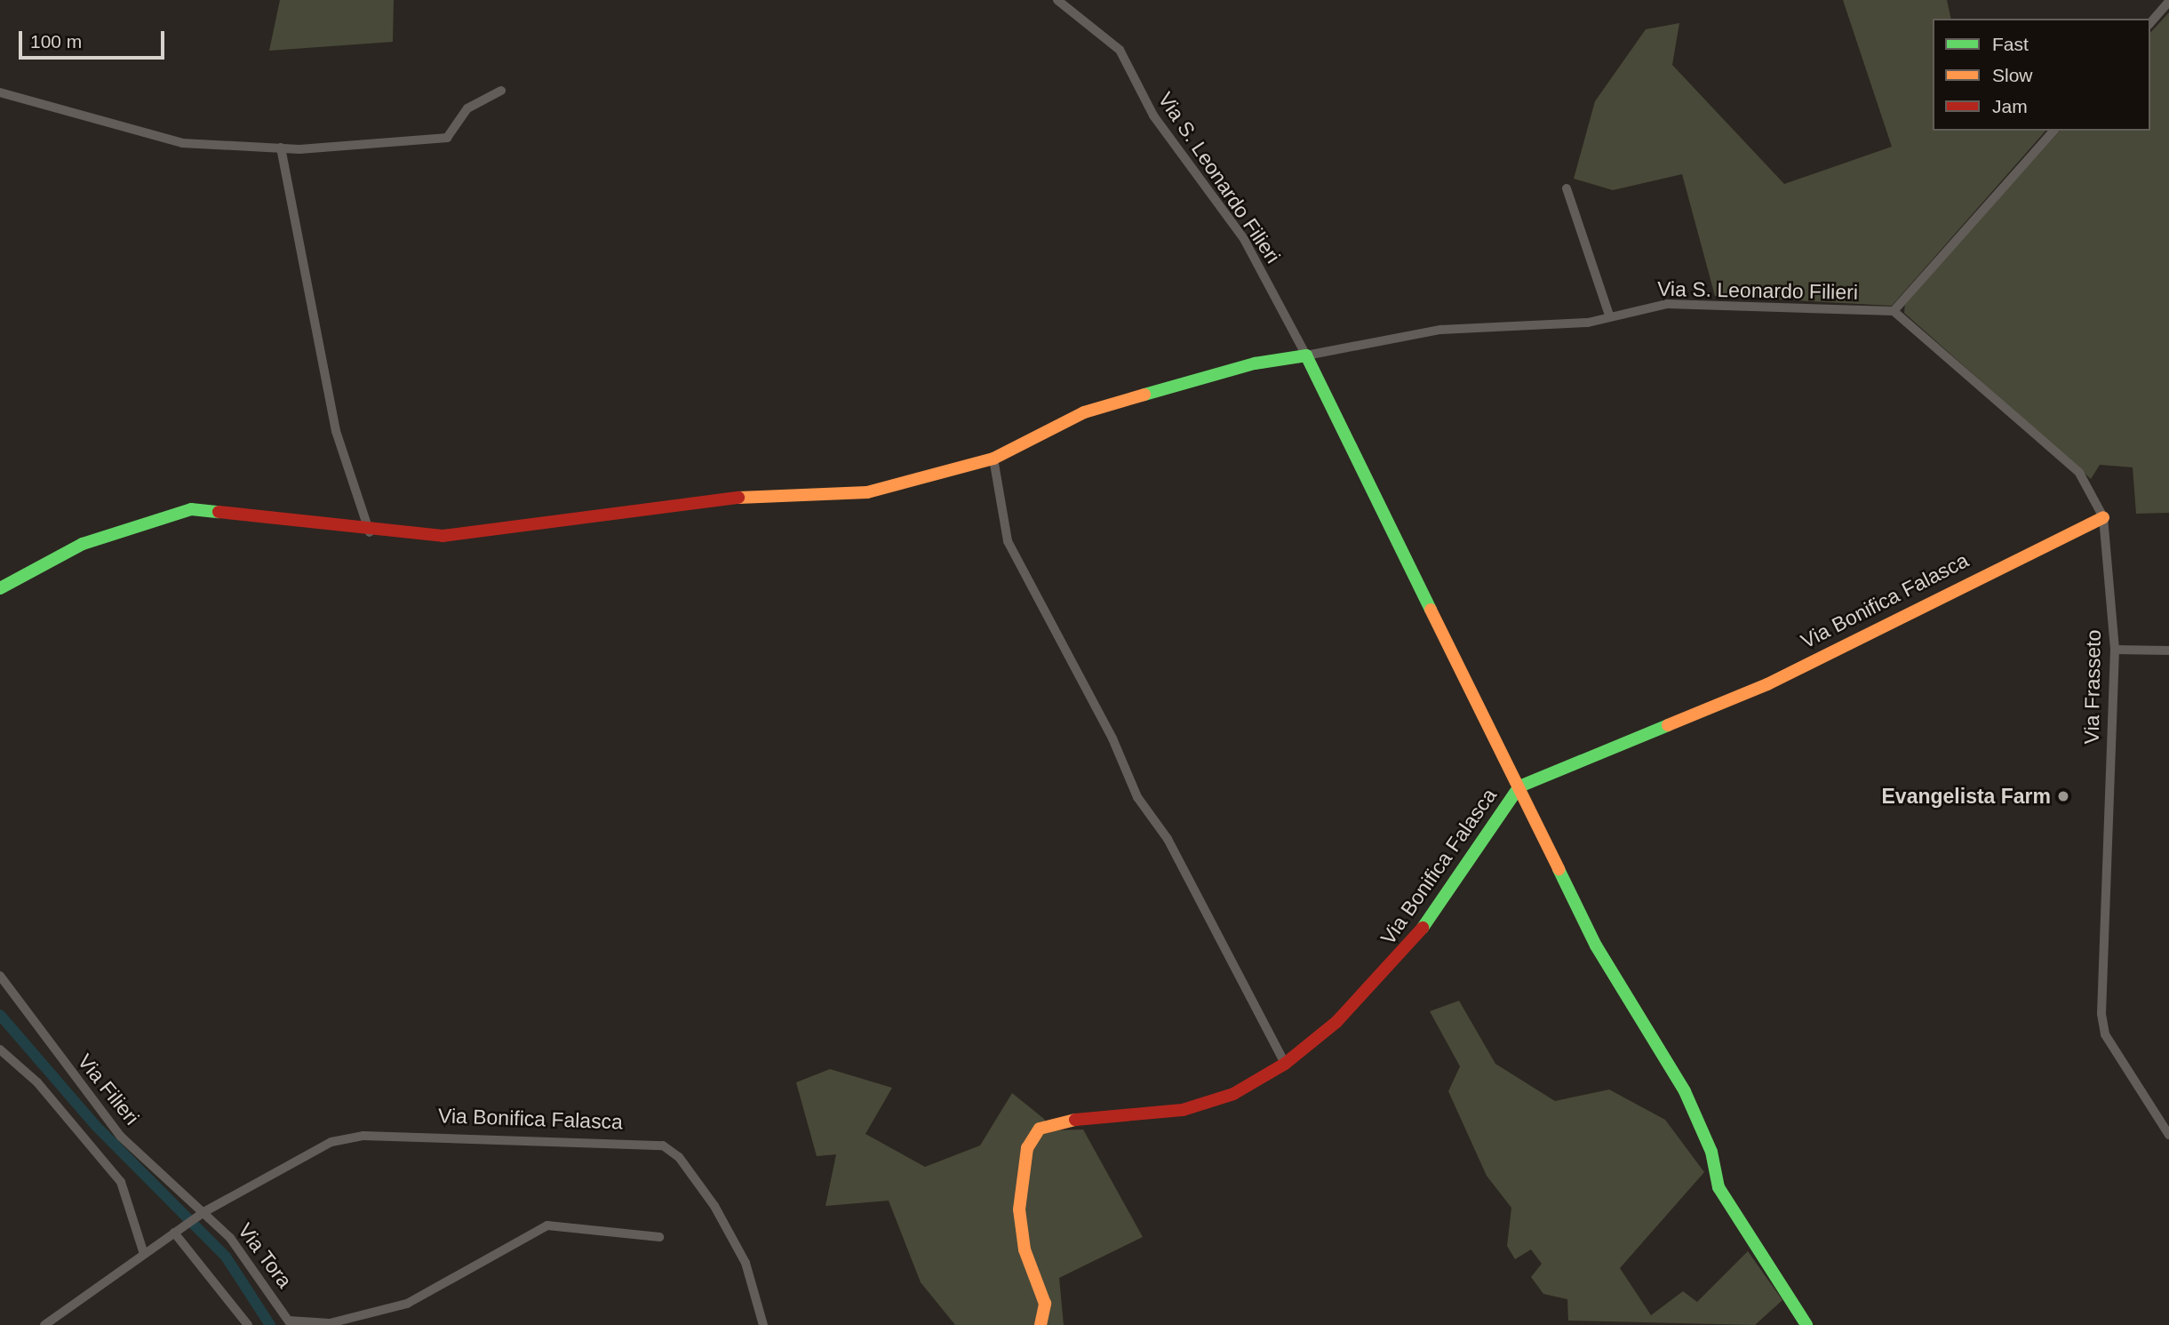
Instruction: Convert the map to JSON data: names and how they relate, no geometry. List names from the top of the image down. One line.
{"streets":{"street":["Via S. Leonardo Filieri","Via Bonifica Falasca","Via Frasseto","Via Filieri","Via Tora"]},"crossings":[["Via S. Leonardo Filieri","Via Frasseto"],["Via Bonifica Falasca","Via Frasseto"],["Via Bonifica Falasca","Via Filieri"],["Via Bonifica Falasca","Via Tora"],["Via Filieri","Via Tora"]],"places":["Evangelista Farm"],"legend":["Fast","Slow","Jam"],"scale_bar":"100 m"}
